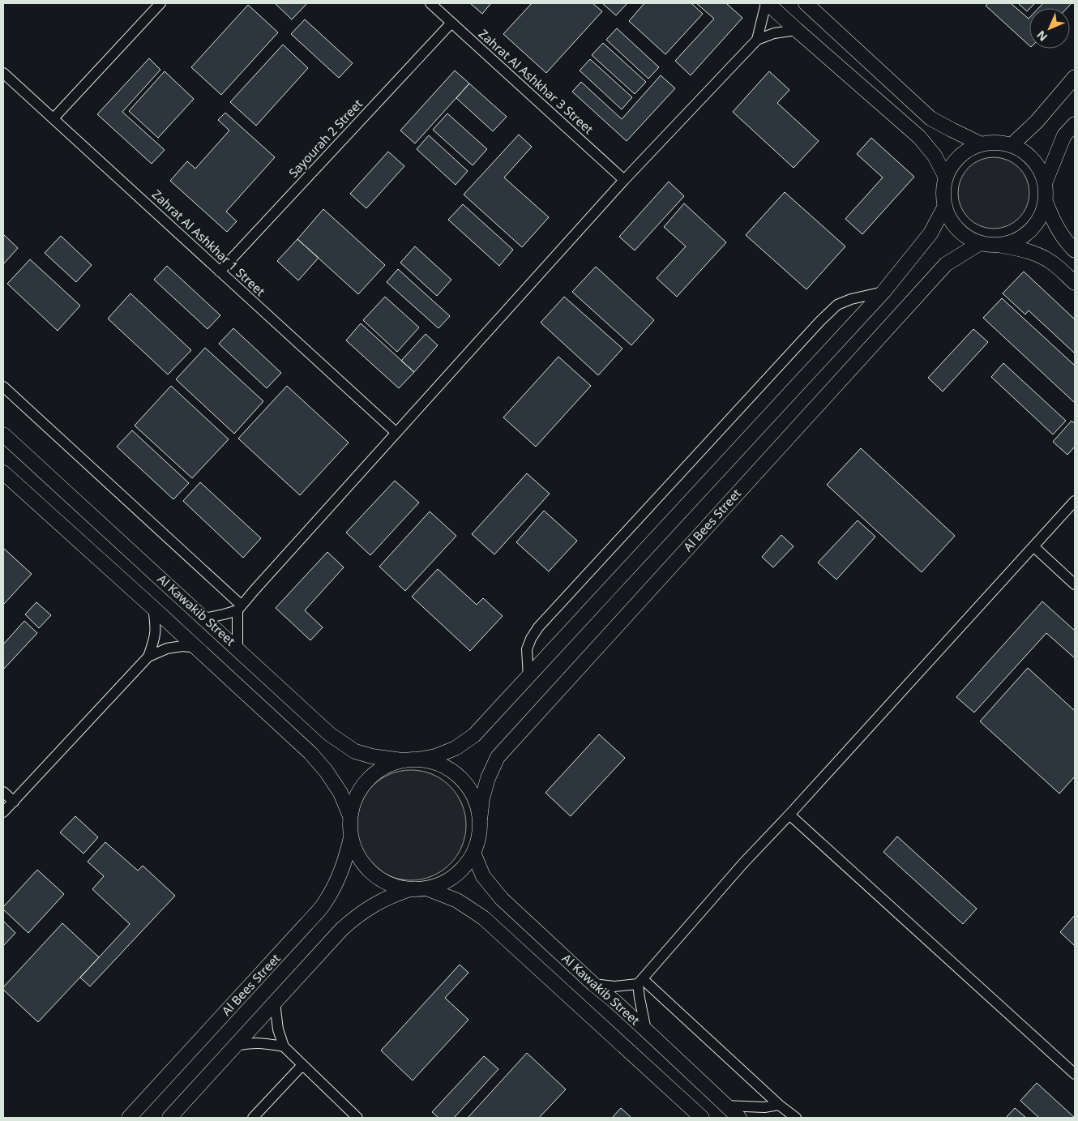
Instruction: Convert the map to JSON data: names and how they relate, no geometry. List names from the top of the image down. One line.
{"streets":{"street":["Zahrat Al Ashkhar 3 Street","Sayourah 2 Street","Zahrat Al Ashkhar 1 Street","Al Bees Street","Al Kawakib Street"]},"crossings":[["Zahrat Al Ashkhar 3 Street","Sayourah 2 Street"],["Sayourah 2 Street","Zahrat Al Ashkhar 1 Street"],["Al Bees Street","Al Kawakib Street"]],"north":"bottom left"}
